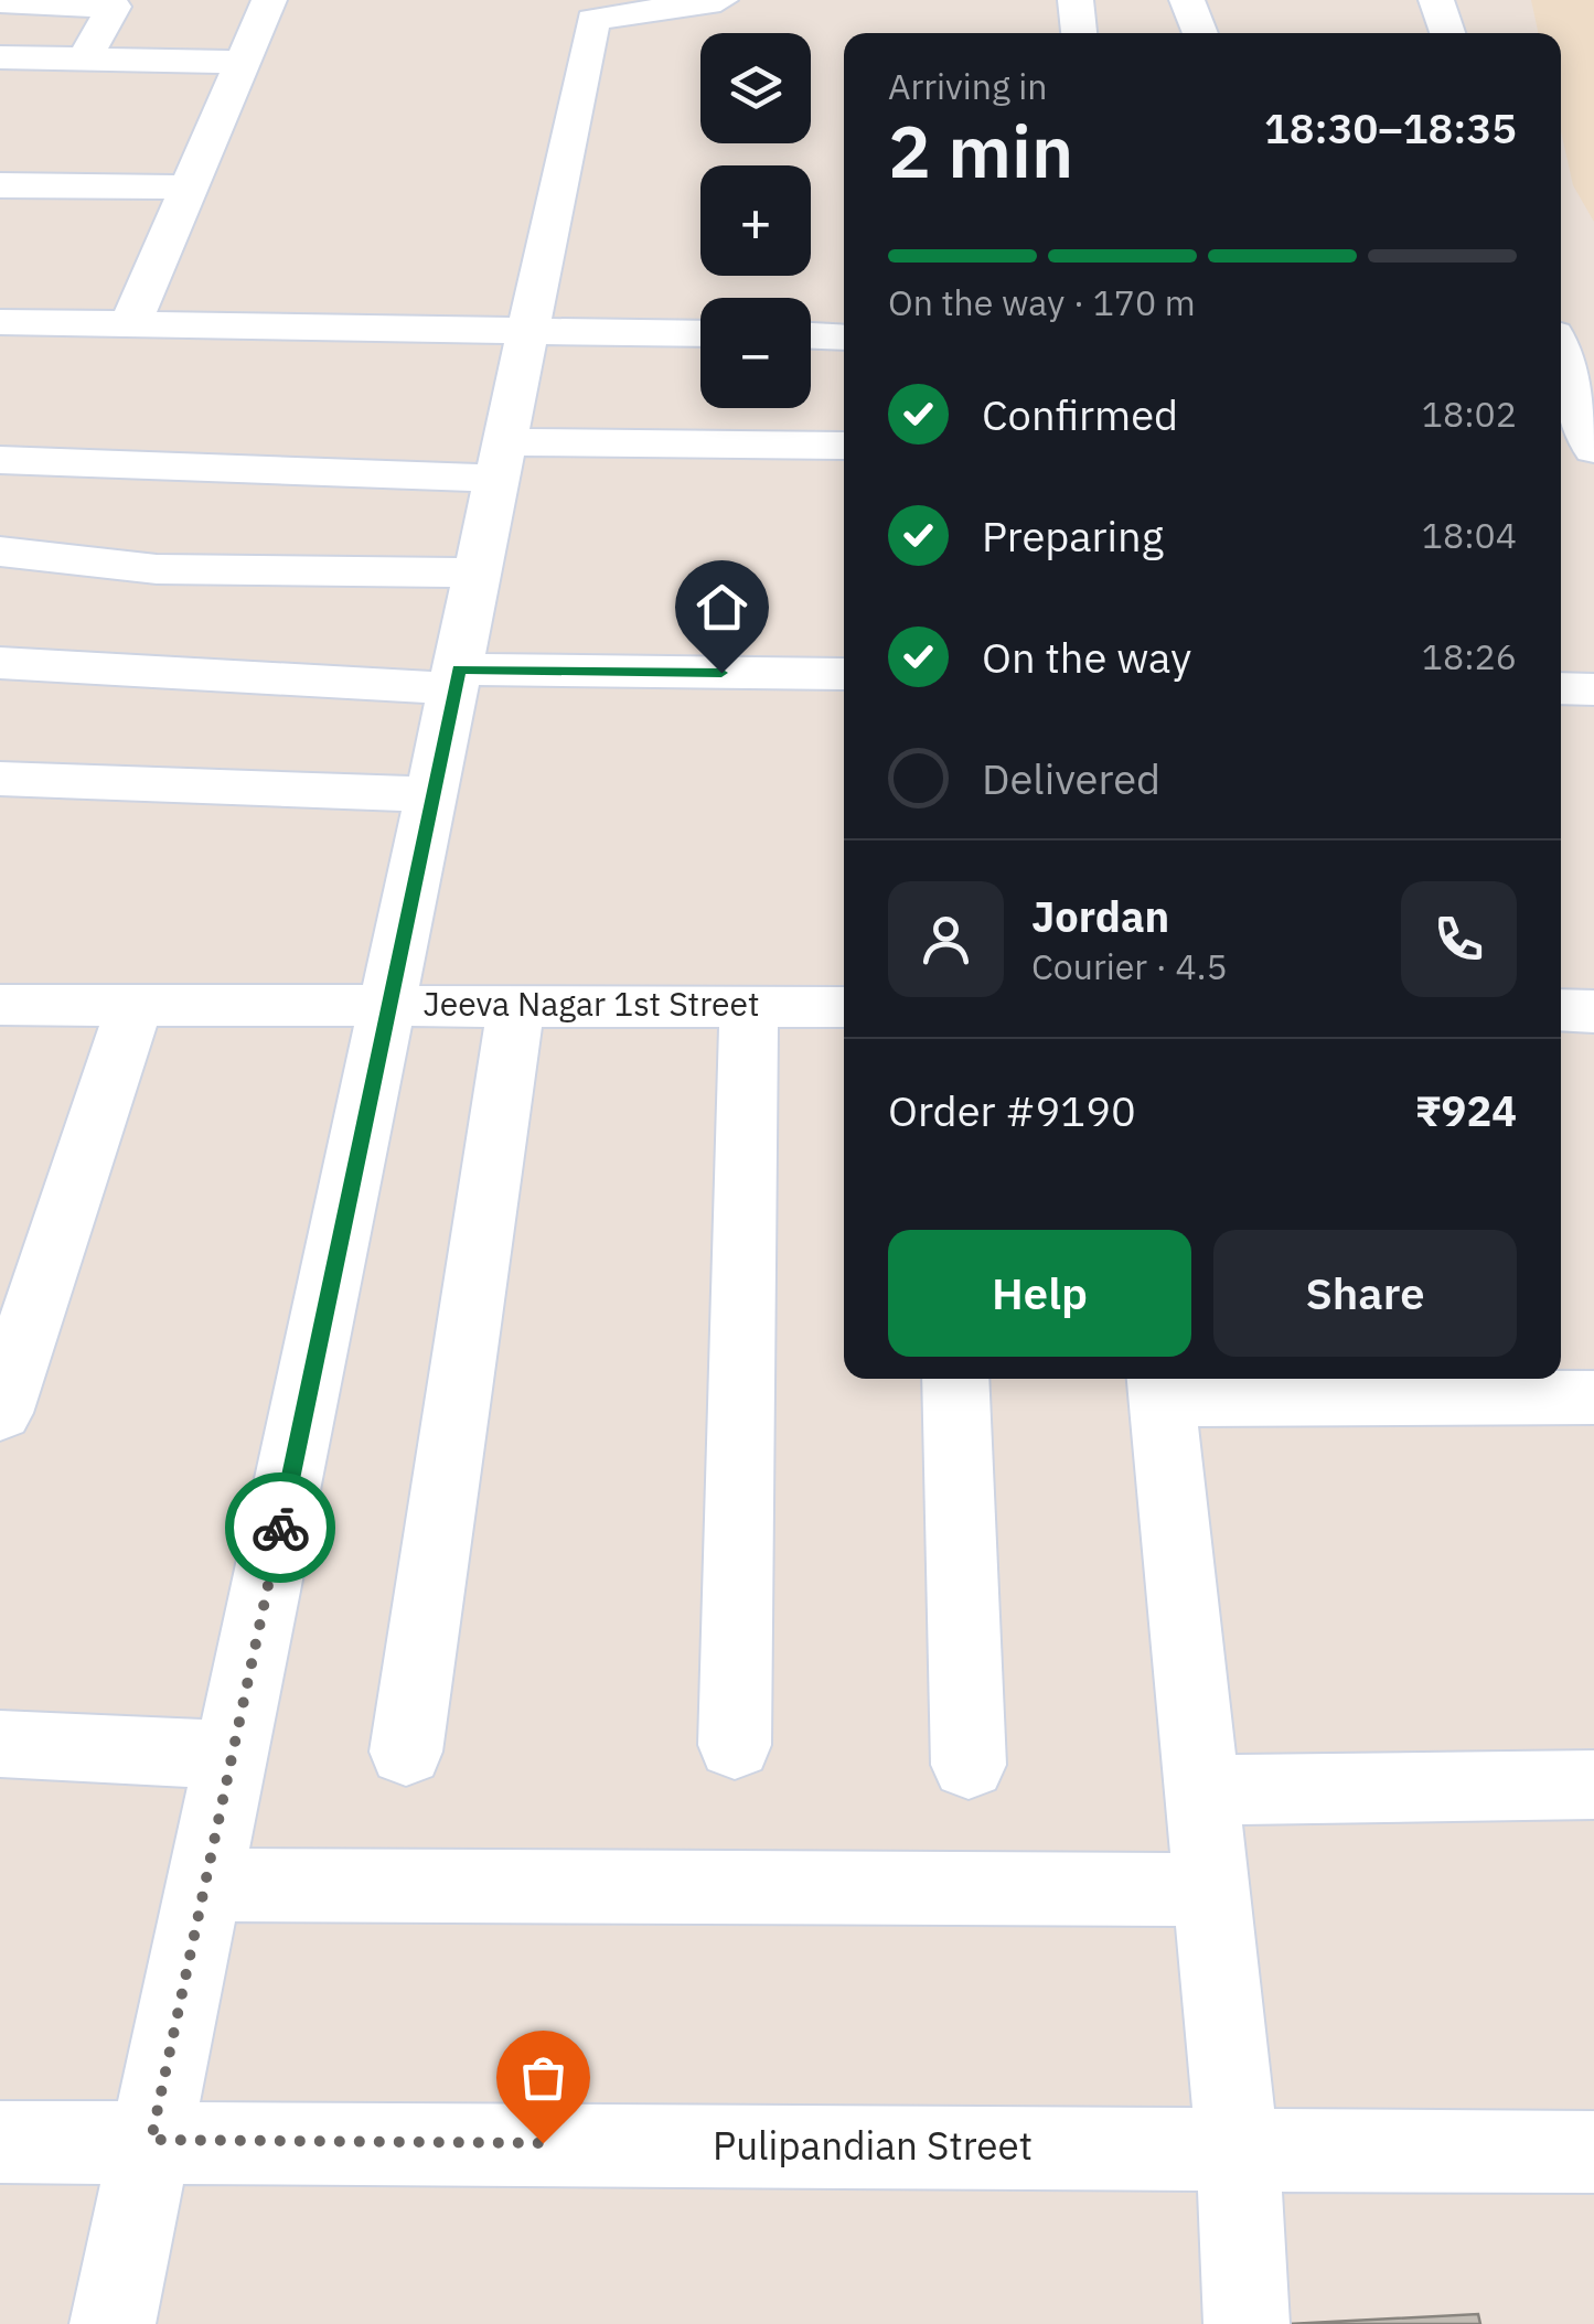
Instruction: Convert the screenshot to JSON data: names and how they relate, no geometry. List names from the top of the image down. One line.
{"streets":{"street":["Jeeva Nagar 1st Street","Pulipandian Street"]},"page":{"map_buttons":["+","−"],"heading":["2 min","Arriving in","18:30–18:35"],"panel":["Jordan","Courier · 4.5","Order #9190","₹924"],"bar":"On the way · 170 m","list":[["Confirmed","18:02"],["Preparing","18:04"],["On the way","18:26"],"Delivered"],"buttons":["Help","Share"]}}
